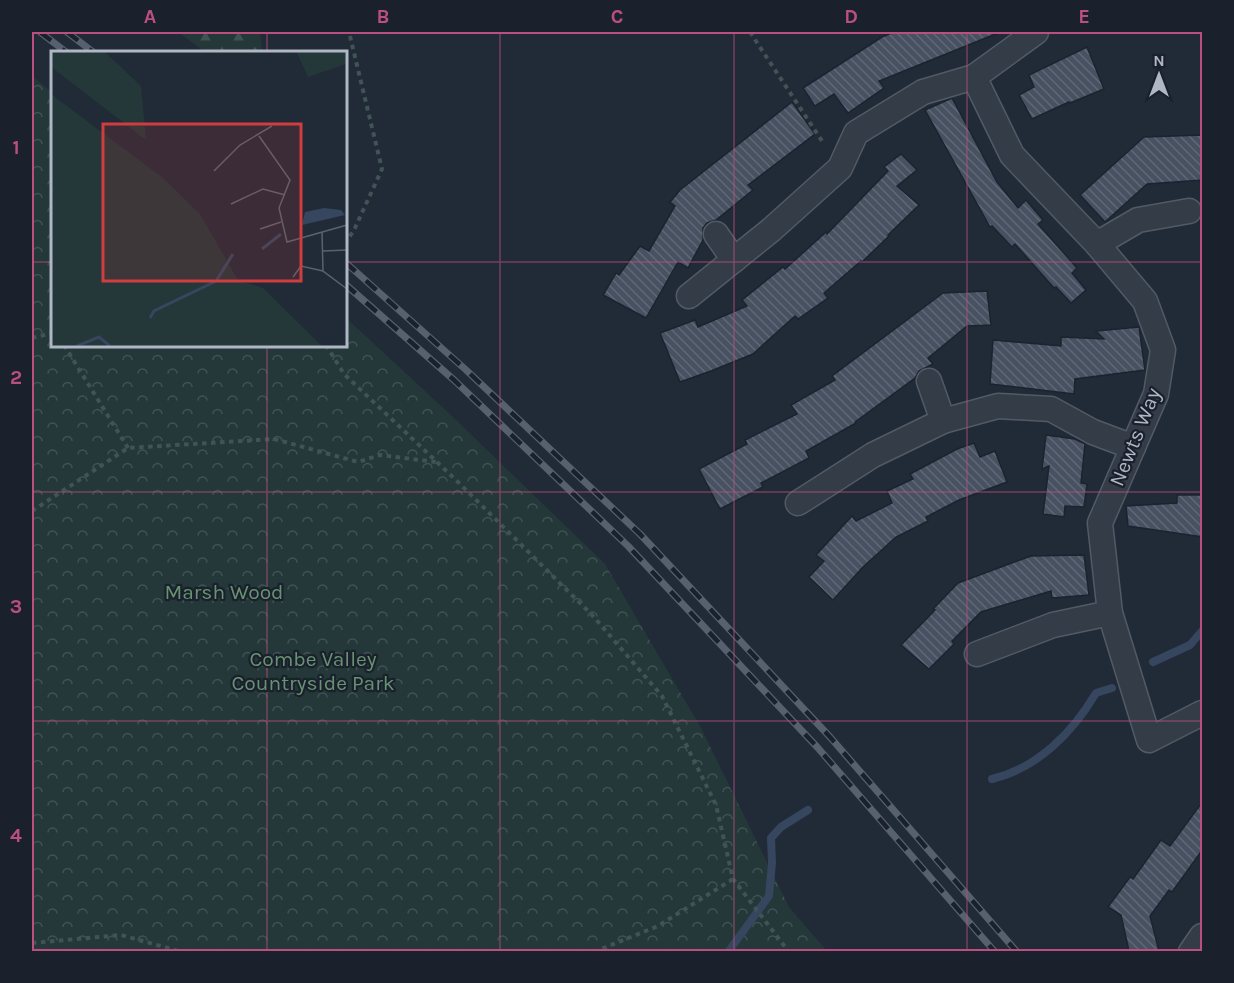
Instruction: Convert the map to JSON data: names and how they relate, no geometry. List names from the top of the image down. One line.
{"streets":{"street":["Newts Way"]},"parks":["Marsh Wood","Combe Valley Countryside Park"],"north":"top","grid":{"columns":["A","B","C","D","E"],"rows":["1","2","3","4"]}}
